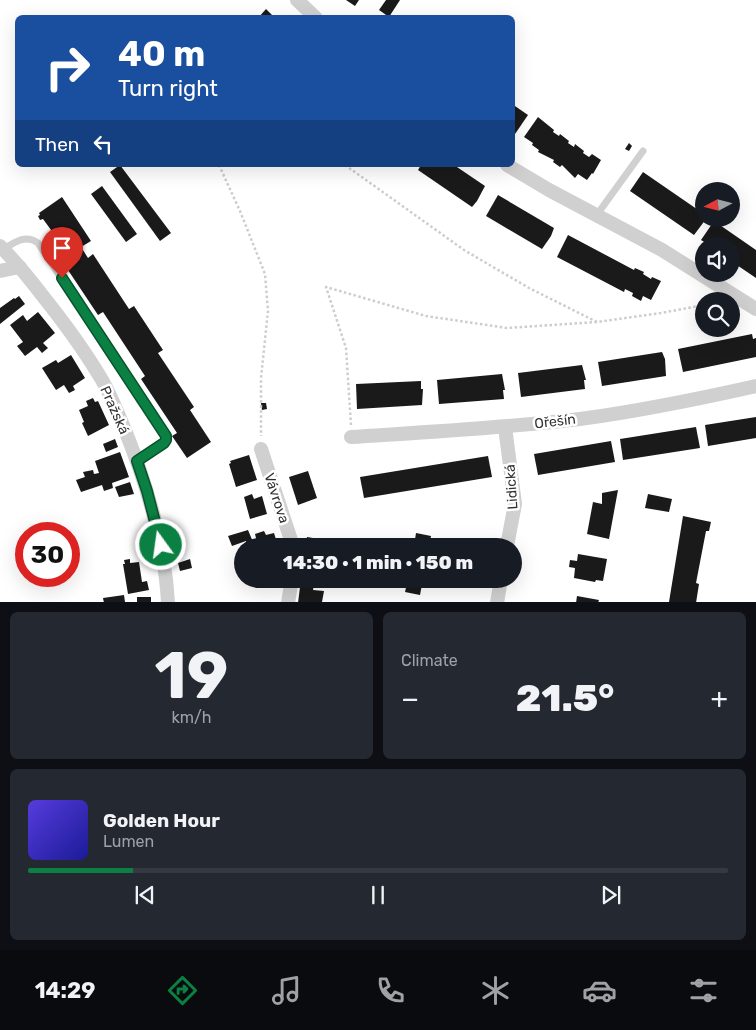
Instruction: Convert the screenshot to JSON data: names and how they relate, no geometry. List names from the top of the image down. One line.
{"streets":{"street":["Pražská","Ořešín","Lidická","Vávrova"]},"crossings":[["Ořešín","Lidická"]],"north":"left","page":{"turn":["40 m","Turn right"],"then":"Then","limit":"30","trip":"14:30 · 1 min · 150 m","tile":[["19","km/h"],"Climate"],"heat":["−","21.5°","+"],"song":["Golden Hour","Lumen"],"tabs":"14:29"}}
